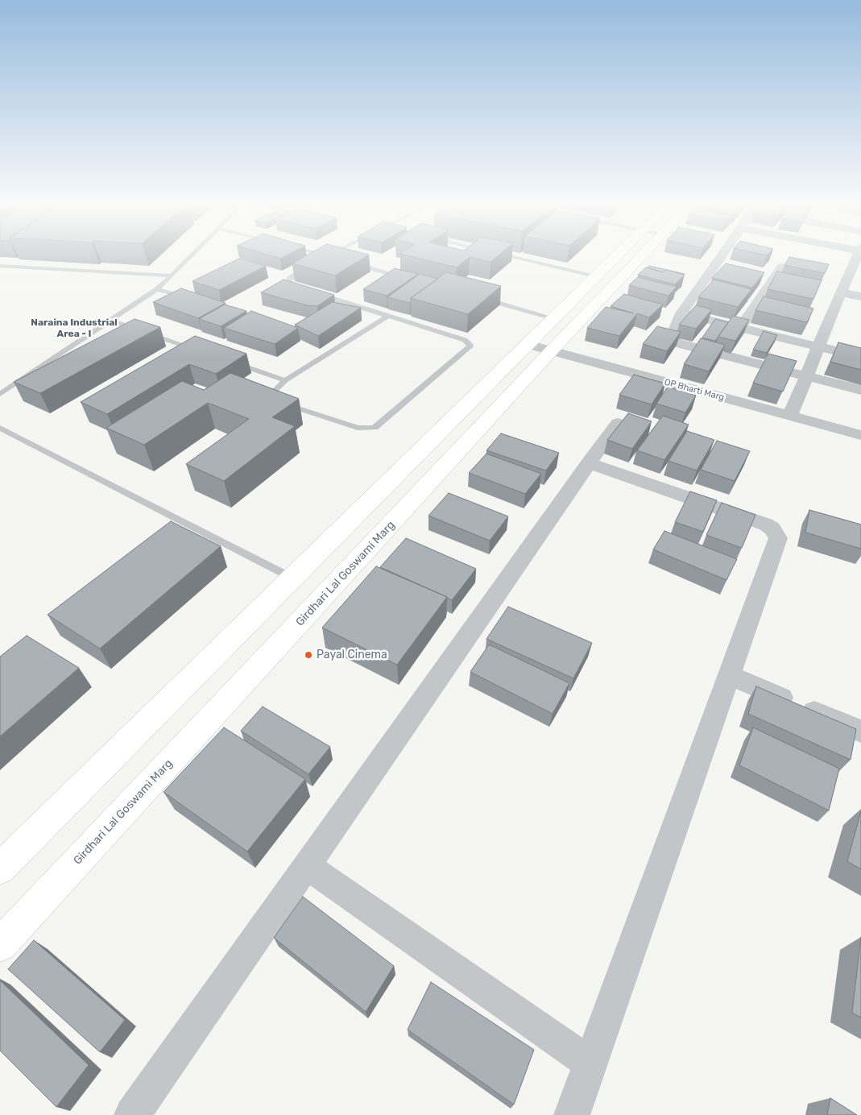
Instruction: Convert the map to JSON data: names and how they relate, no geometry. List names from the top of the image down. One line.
{"streets":{"main road":["Girdhari Lal Goswami Marg"],"street":["OP Bharti Marg"]},"crossings":[["OP Bharti Marg","Girdhari Lal Goswami Marg"]],"districts":["Naraina Industrial Area - I"],"places":["Payal Cinema"]}
